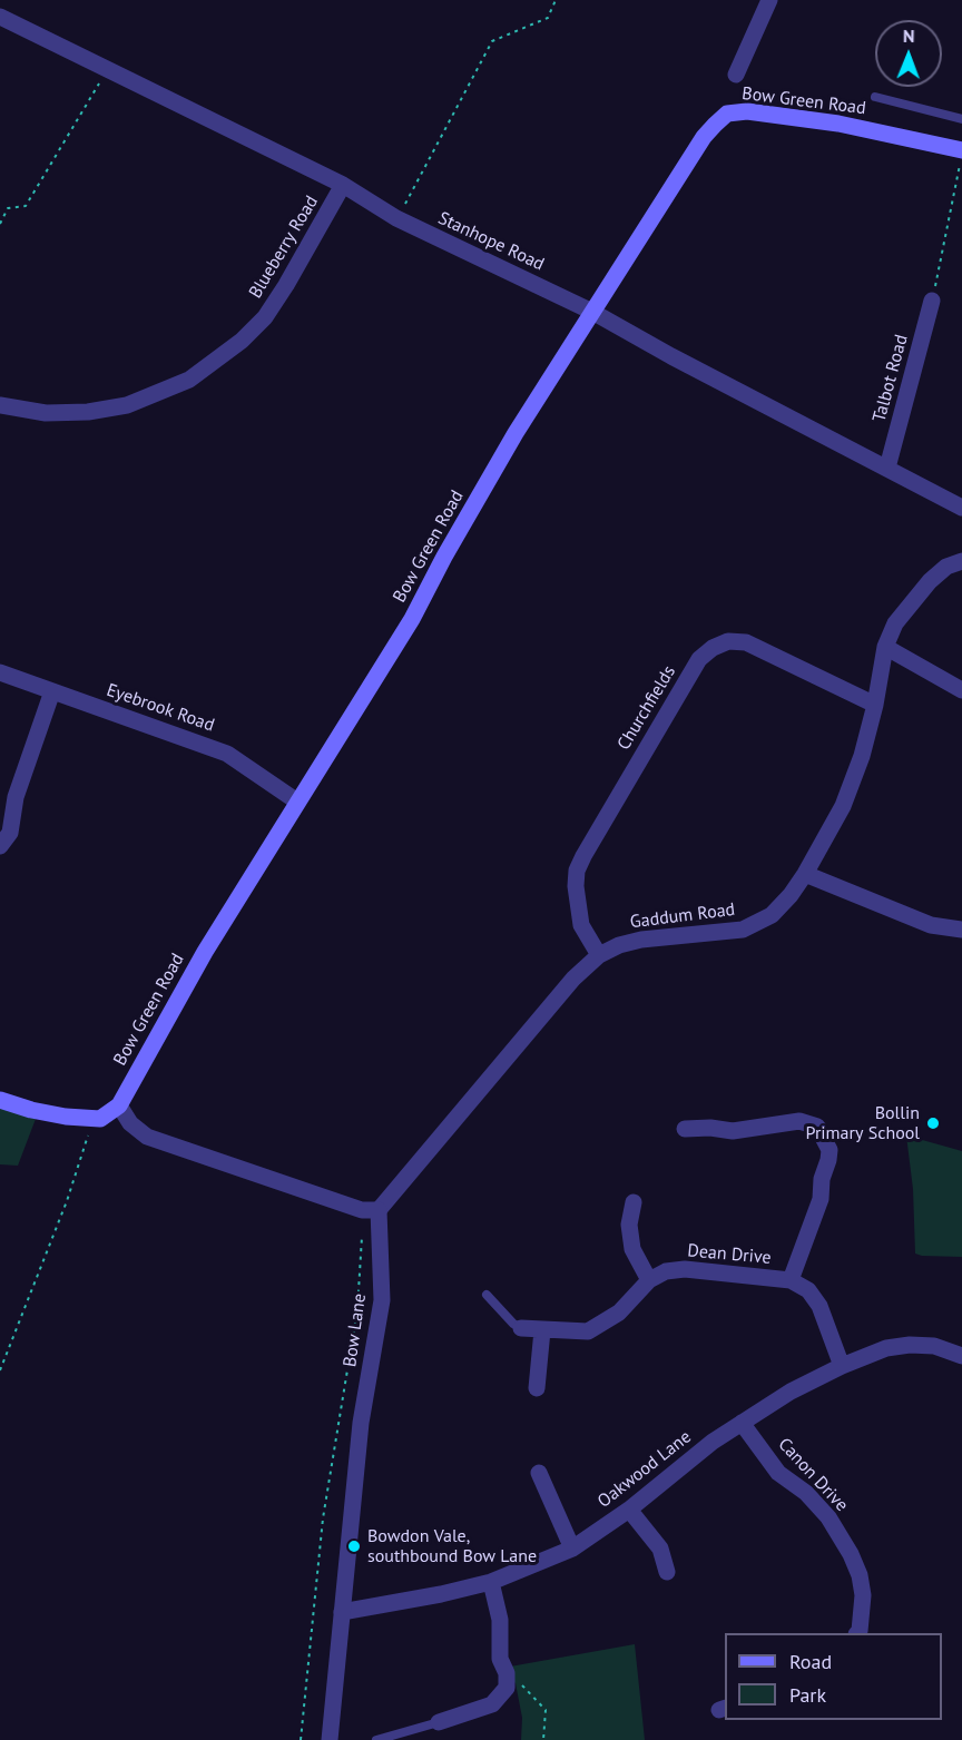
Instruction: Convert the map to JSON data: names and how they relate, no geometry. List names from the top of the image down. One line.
{"streets":{"main road":["Bow Green Road"],"street":["Stanhope Road","Blueberry Road","Talbot Road","Eyebrook Road","Churchfields","Gaddum Road","Dean Drive","Bow Lane","Oakwood Lane","Canon Drive"]},"crossings":[["Bow Green Road","Stanhope Road"],["Bow Green Road","Eyebrook Road"],["Stanhope Road","Blueberry Road"],["Stanhope Road","Talbot Road"],["Churchfields","Gaddum Road"],["Gaddum Road","Bow Lane"],["Dean Drive","Oakwood Lane"],["Bow Lane","Oakwood Lane"],["Oakwood Lane","Canon Drive"]],"places":["Bollin Primary School","Bowdon Vale, southbound Bow Lane"],"legend":["Road","Park"],"north":"top"}
